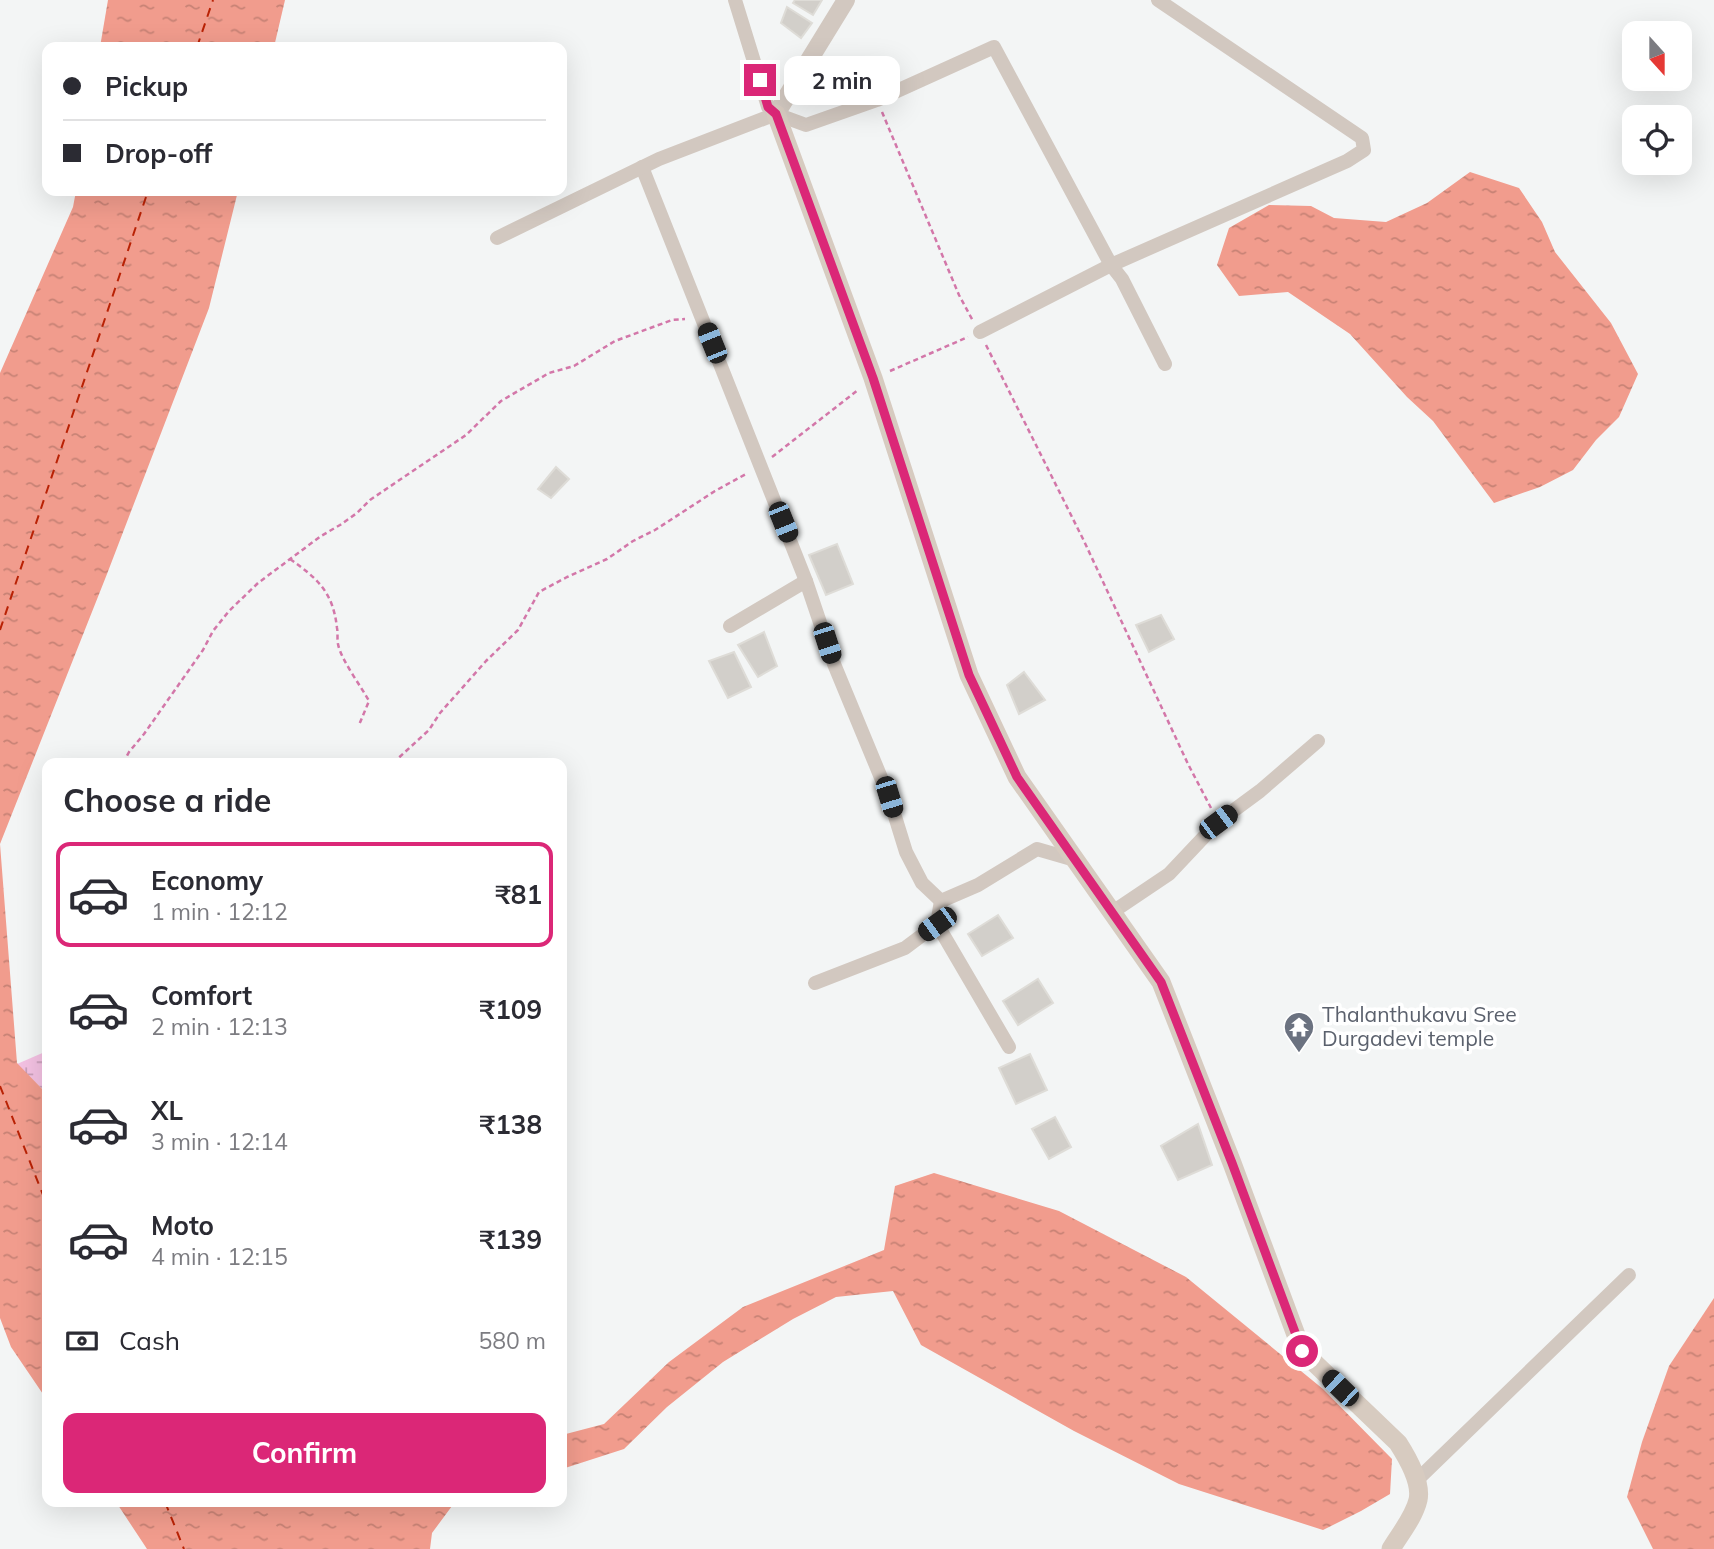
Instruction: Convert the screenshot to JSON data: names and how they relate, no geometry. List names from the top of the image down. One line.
{"places":{"temple":["Thalanthukavu Sree Durgadevi temple"]},"north":"bottom","page":{"banner":["Pickup","Drop-off"],"bubble":"2 min","heading":"Choose a ride","list":[{"name":"Economy","note":"1 min · 12:12","value":"₹81"},{"name":"Comfort","note":"2 min · 12:13","value":"₹109"},{"name":"XL","note":"3 min · 12:14","value":"₹138"},{"name":"Moto","note":"4 min · 12:15","value":"₹139"}],"pay":["Cash","580 m"],"buttons":"Confirm"}}
